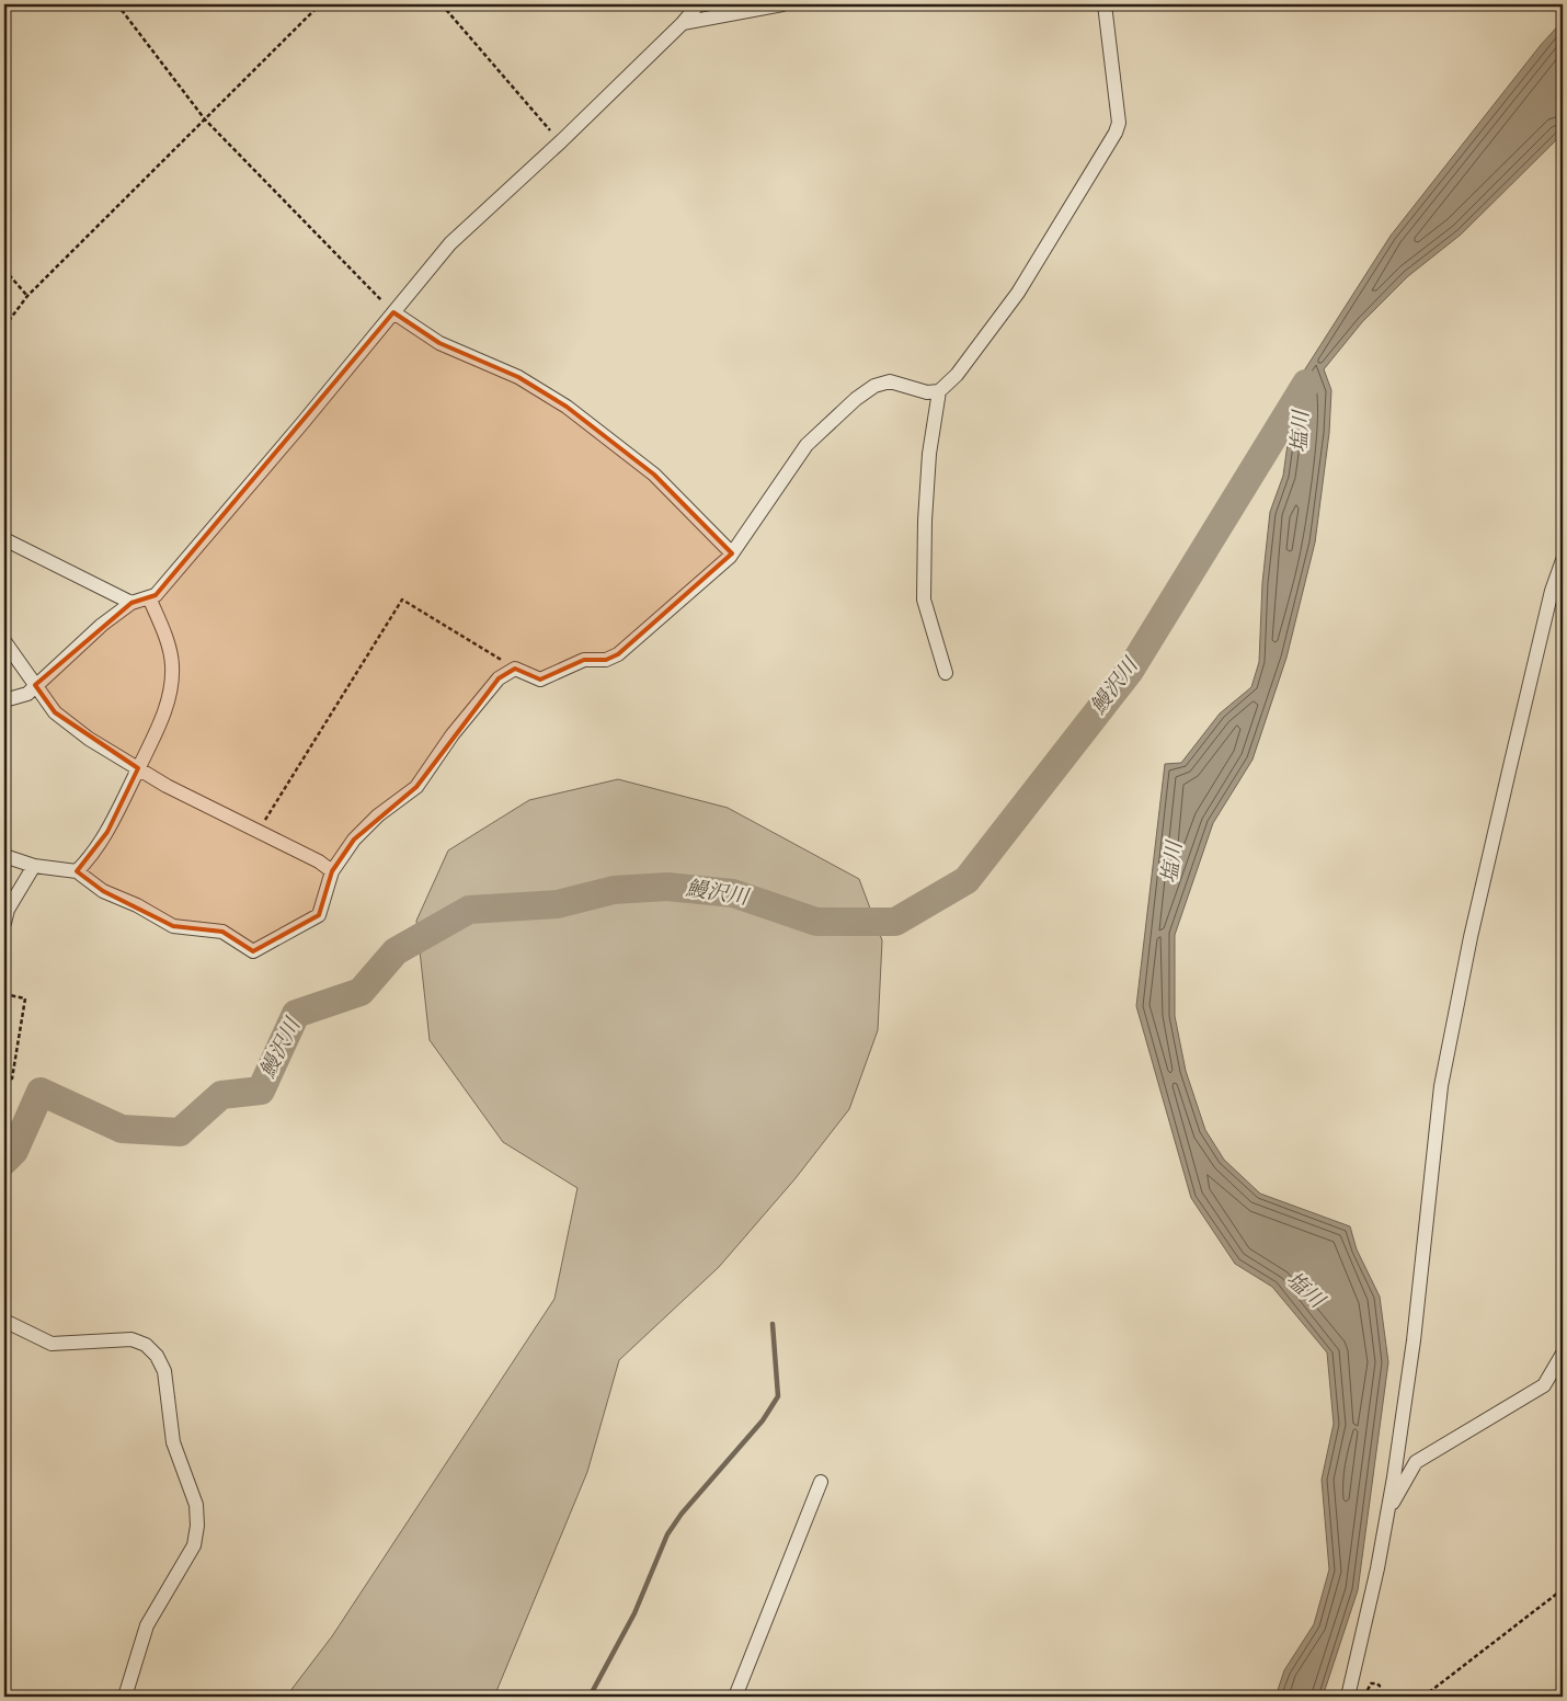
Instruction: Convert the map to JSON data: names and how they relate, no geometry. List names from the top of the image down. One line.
{"water":["塩川","鰻沢川"]}
